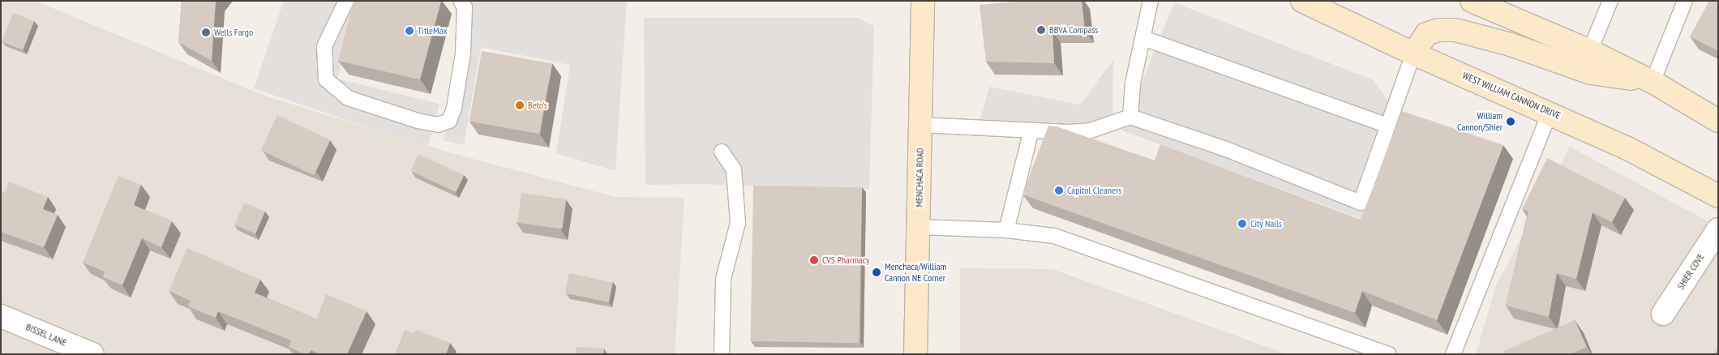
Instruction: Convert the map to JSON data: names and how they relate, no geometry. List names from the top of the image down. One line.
{"streets":{"main road":["WEST WILLIAM CANNON DRIVE","MENCHACA ROAD"],"street":["SHIER COVE","BISSEL LANE"]},"places":["BBVA Compass","TitleMax","Wells Fargo","Beto’s","William Cannon/Shier","Capitol Cleaners","City Nails","CVS Pharmacy","Menchaca/William Cannon NE Corner"]}
